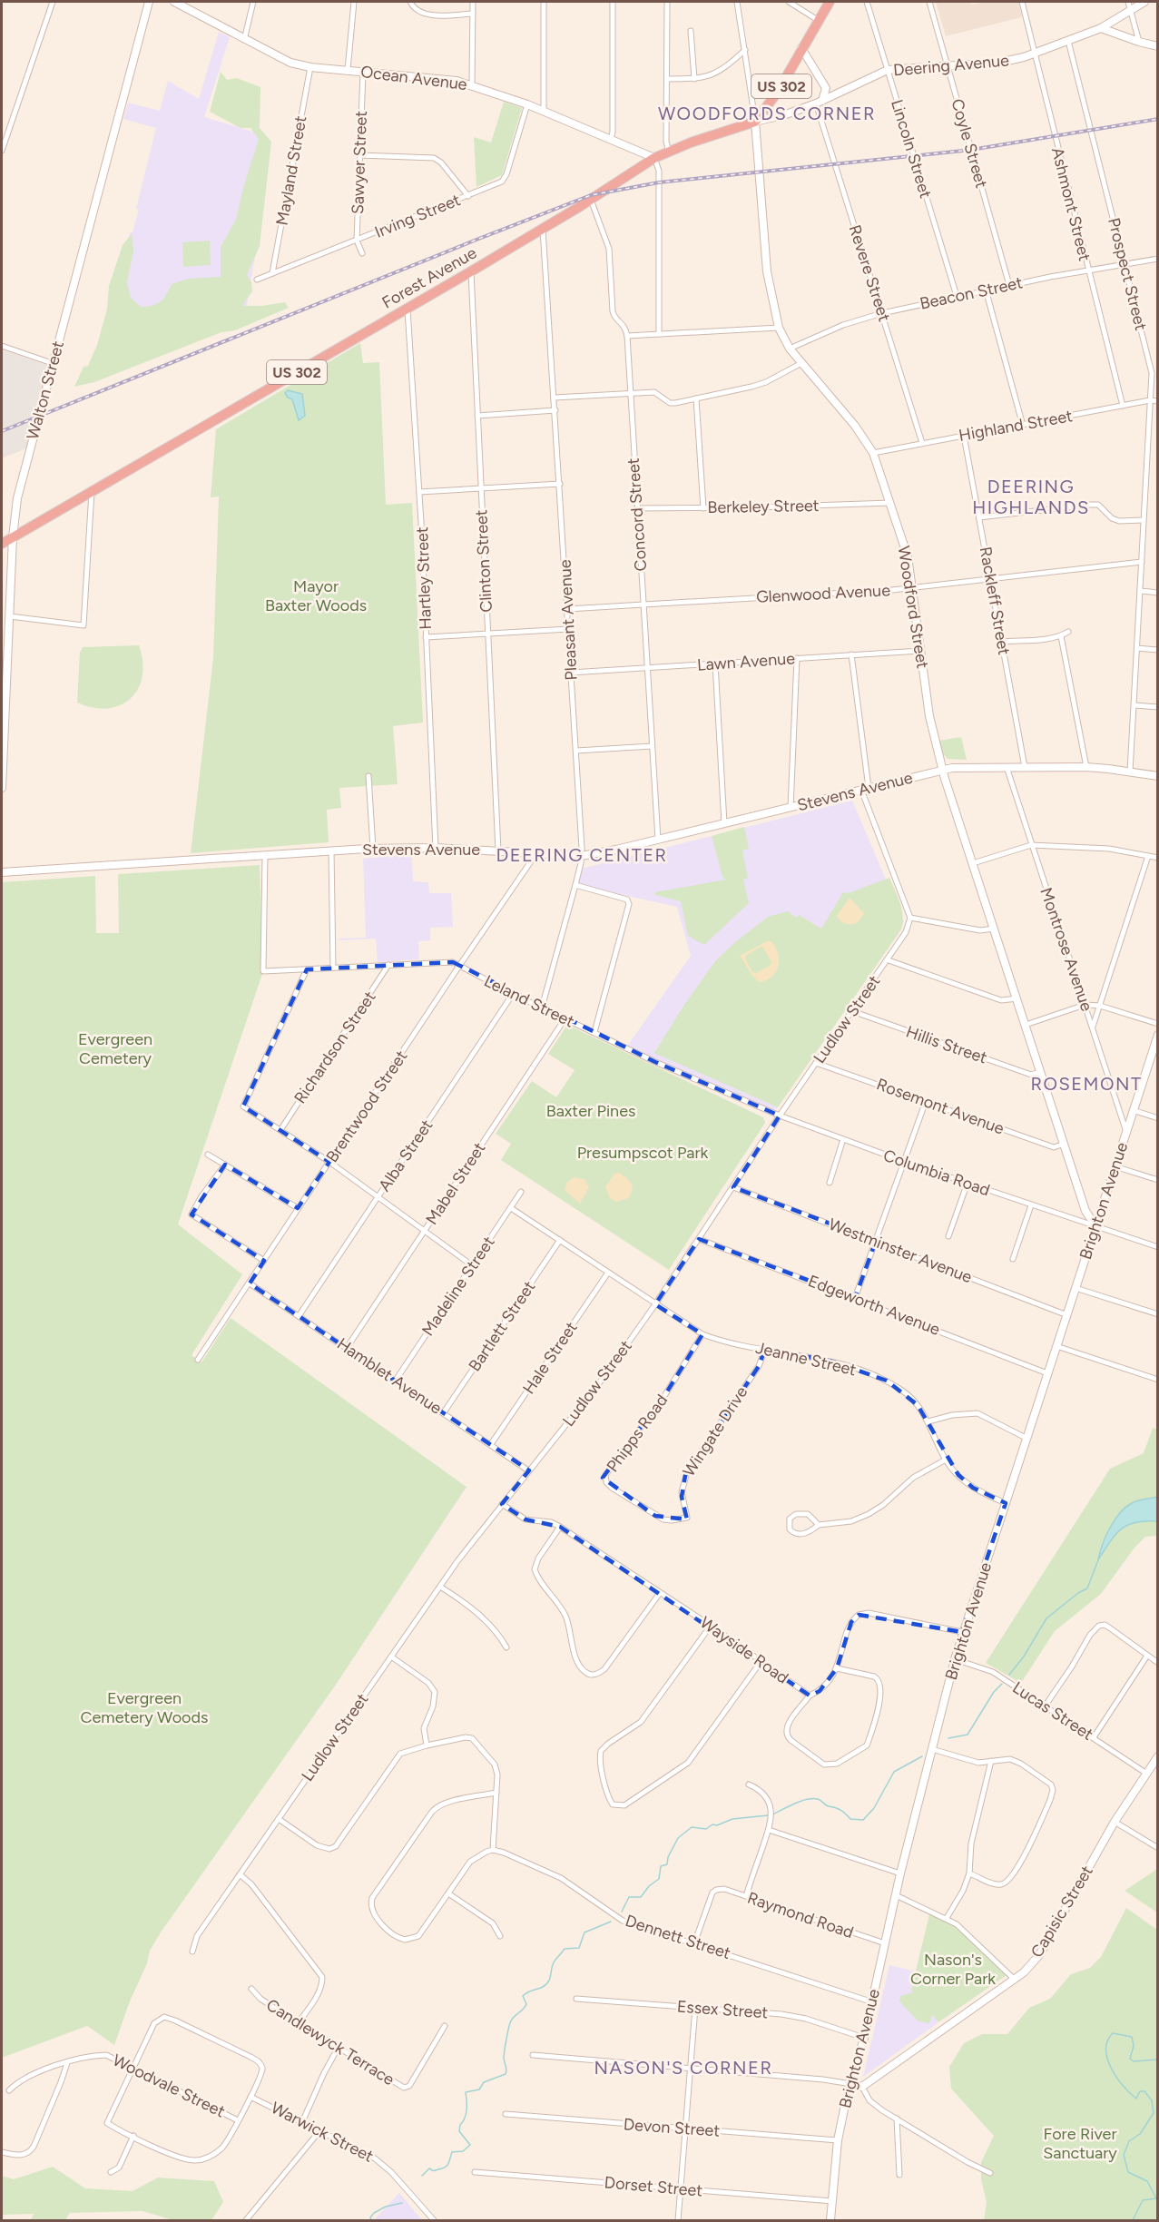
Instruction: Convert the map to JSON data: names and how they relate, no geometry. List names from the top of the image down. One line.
{"streets":{"highway":["US 302","Forest Avenue"],"main road":["Deering Avenue","Ocean Avenue","Walton Street","Woodford Street","Stevens Avenue","Brighton Avenue","Capisic Street"],"street":["Coyle Street","Lincoln Street","Sawyer Street","Mayland Street","Ashmont Street","Irving Street","Revere Street","Prospect Street","Beacon Street","Highland Street","Berkeley Street","Concord Street","Clinton Street","Hartley Street","Glenwood Avenue","Rackleff Street","Pleasant Avenue","Lawn Avenue","Montrose Avenue","Leland Street","Ludlow Street","Hillis Street","Richardson Street","Brentwood Street","Rosemont Avenue","Alba Street","Columbia Road","Mabel Street","Westminster Avenue","Madeline Street","Edgeworth Avenue","Bartlett Street","Hale Street","Jeanne Street","Hamblet Avenue","Wingate Drive","Phipps Road","Wayside Road","Lucas Street","Raymond Road","Dennett Street","Essex Street","Candlewyck Terrace","Woodvale Street","Devon Street","Warwick Street","Dorset Street"]},"crossings":[["Deering Avenue","US 302"],["Deering Avenue","Coyle Street"],["Deering Avenue","Lincoln Street"],["Deering Avenue","Ashmont Street"],["Deering Avenue","Revere Street"],["Deering Avenue","Prospect Street"],["Deering Avenue","Forest Avenue"],["Deering Avenue","Woodford Street"],["Ocean Avenue","Sawyer Street"],["Ocean Avenue","Mayland Street"],["Ocean Avenue","Irving Street"],["Ocean Avenue","Forest Avenue"],["US 302","Forest Avenue"],["US 302","Woodford Street"],["Coyle Street","Beacon Street"],["Lincoln Street","Beacon Street"],["Sawyer Street","Irving Street"],["Mayland Street","Irving Street"],["Ashmont Street","Beacon Street"],["Ashmont Street","Highland Street"],["Revere Street","Beacon Street"],["Revere Street","Highland Street"],["Prospect Street","Beacon Street"],["Prospect Street","Highland Street"],["Prospect Street","Glenwood Avenue"],["Prospect Street","Stevens Avenue"],["Forest Avenue","Walton Street"],["Forest Avenue","Clinton Street"],["Forest Avenue","Hartley Street"],["Forest Avenue","Woodford Street"],["Forest Avenue","Pleasant Avenue"],["Beacon Street","Woodford Street"],["Highland Street","Rackleff Street"],["Highland Street","Woodford Street"],["Berkeley Street","Concord Street"],["Berkeley Street","Woodford Street"],["Concord Street","Glenwood Avenue"],["Concord Street","Lawn Avenue"],["Concord Street","Stevens Avenue"],["Clinton Street","Stevens Avenue"],["Hartley Street","Stevens Avenue"],["Glenwood Avenue","Rackleff Street"],["Glenwood Avenue","Woodford Street"],["Glenwood Avenue","Pleasant Avenue"],["Rackleff Street","Stevens Avenue"],["Woodford Street","Lawn Avenue"],["Woodford Street","Stevens Avenue"],["Woodford Street","Hillis Street"],["Woodford Street","Rosemont Avenue"],["Woodford Street","Columbia Road"],["Woodford Street","Brighton Avenue"],["Pleasant Avenue","Lawn Avenue"],["Pleasant Avenue","Stevens Avenue"],["Pleasant Avenue","Leland Street"],["Stevens Avenue","Montrose Avenue"],["Stevens Avenue","Leland Street"],["Stevens Avenue","Brentwood Street"],["Montrose Avenue","Brighton Avenue"],["Leland Street","Ludlow Street"],["Leland Street","Richardson Street"],["Leland Street","Brentwood Street"],["Leland Street","Alba Street"],["Leland Street","Columbia Road"],["Leland Street","Mabel Street"],["Ludlow Street","Hillis Street"],["Ludlow Street","Rosemont Avenue"],["Ludlow Street","Columbia Road"],["Ludlow Street","Westminster Avenue"],["Ludlow Street","Edgeworth Avenue"],["Ludlow Street","Jeanne Street"],["Ludlow Street","Hamblet Avenue"],["Ludlow Street","Wayside Road"],["Brentwood Street","Hamblet Avenue"],["Alba Street","Hamblet Avenue"],["Columbia Road","Brighton Avenue"],["Mabel Street","Hamblet Avenue"],["Brighton Avenue","Westminster Avenue"],["Brighton Avenue","Edgeworth Avenue"],["Brighton Avenue","Jeanne Street"],["Brighton Avenue","Lucas Street"],["Brighton Avenue","Raymond Road"],["Brighton Avenue","Dennett Street"],["Brighton Avenue","Essex Street"],["Brighton Avenue","Devon Street"],["Brighton Avenue","Dorset Street"],["Madeline Street","Jeanne Street"],["Madeline Street","Hamblet Avenue"],["Bartlett Street","Jeanne Street"],["Bartlett Street","Hamblet Avenue"],["Hale Street","Jeanne Street"],["Hale Street","Hamblet Avenue"],["Jeanne Street","Wingate Drive"],["Jeanne Street","Phipps Road"],["Wingate Drive","Phipps Road"],["Lucas Street","Capisic Street"],["Raymond Road","Dennett Street"]],"districts":["WOODFORDS CORNER","DEERING HIGHLANDS","DEERING CENTER","ROSEMONT","NASON'S CORNER"],"parks":["Mayor Baxter Woods","Evergreen Cemetery","Baxter Pines","Presumpscot Park","Evergreen Cemetery Woods","Nason's Corner Park","Fore River Sanctuary"]}
